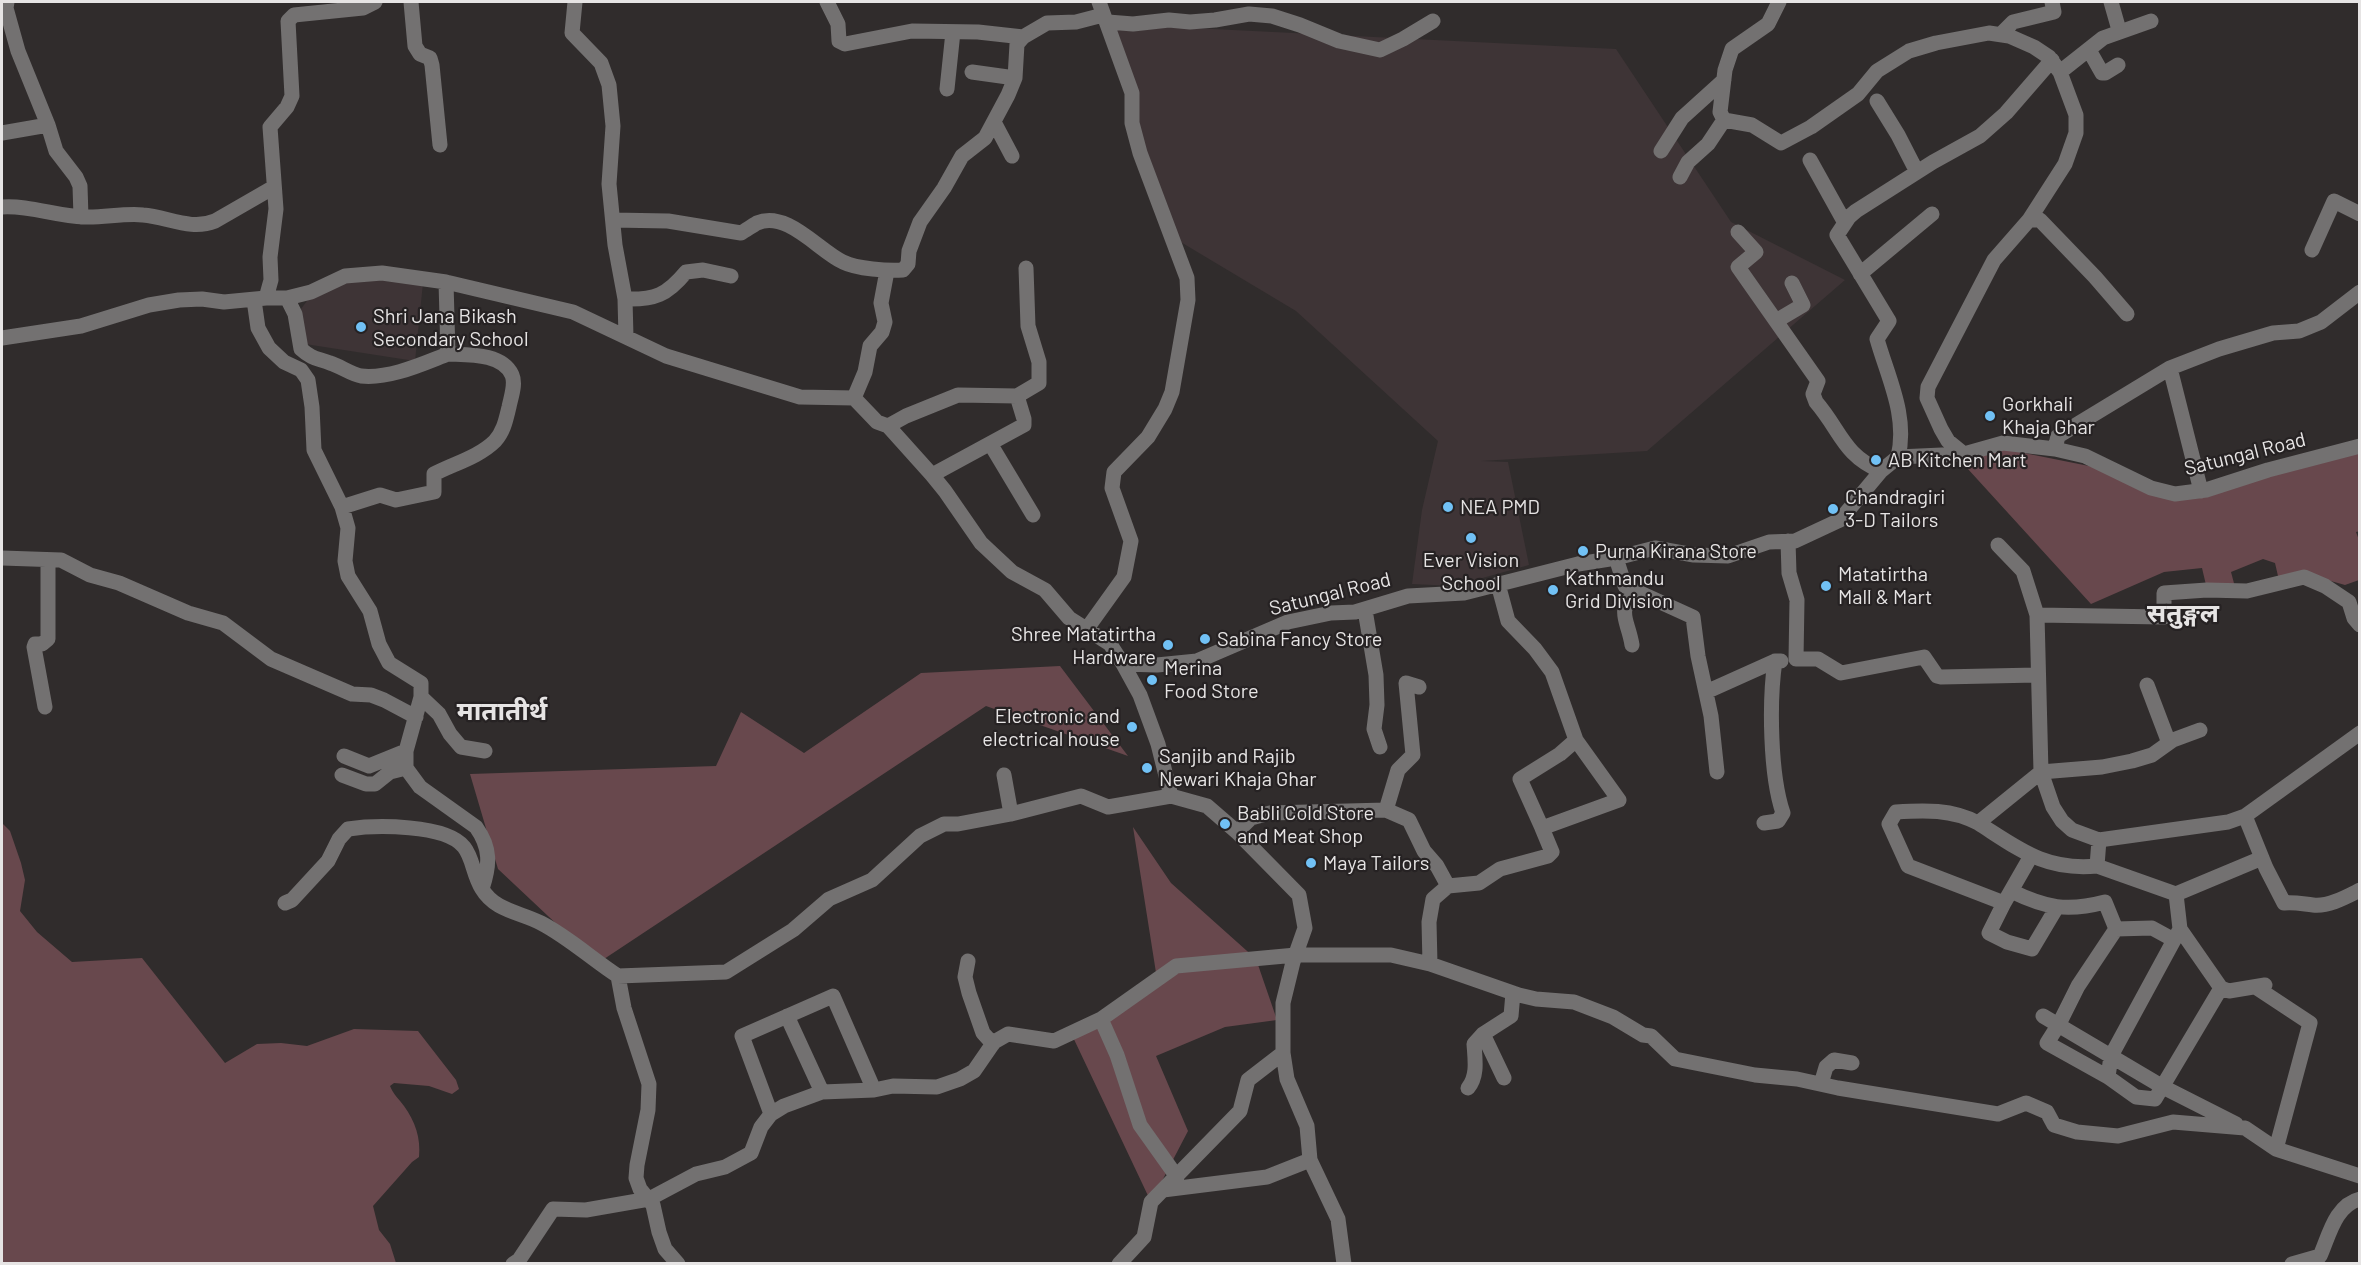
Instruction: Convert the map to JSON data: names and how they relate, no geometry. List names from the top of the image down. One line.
{"streets":{"street":["Satungal Road"]},"districts":["सतुङ्गल","मातातीर्थ"],"places":["Shri Jana Bikash Secondary School","Gorkhali Khaja Ghar","AB Kitchen Mart","NEA PMD","Chandragiri 3-D Tailors","Ever Vision School","Purna Kirana Store","Matatirtha Mall & Mart","Kathmandu Grid Division","Sabina Fancy Store","Shree Matatirtha Hardware","Merina Food Store","Electronic and electrical house","Sanjib and Rajib Newari Khaja Ghar","Babli Cold Store and Meat Shop","Maya Tailors"]}
